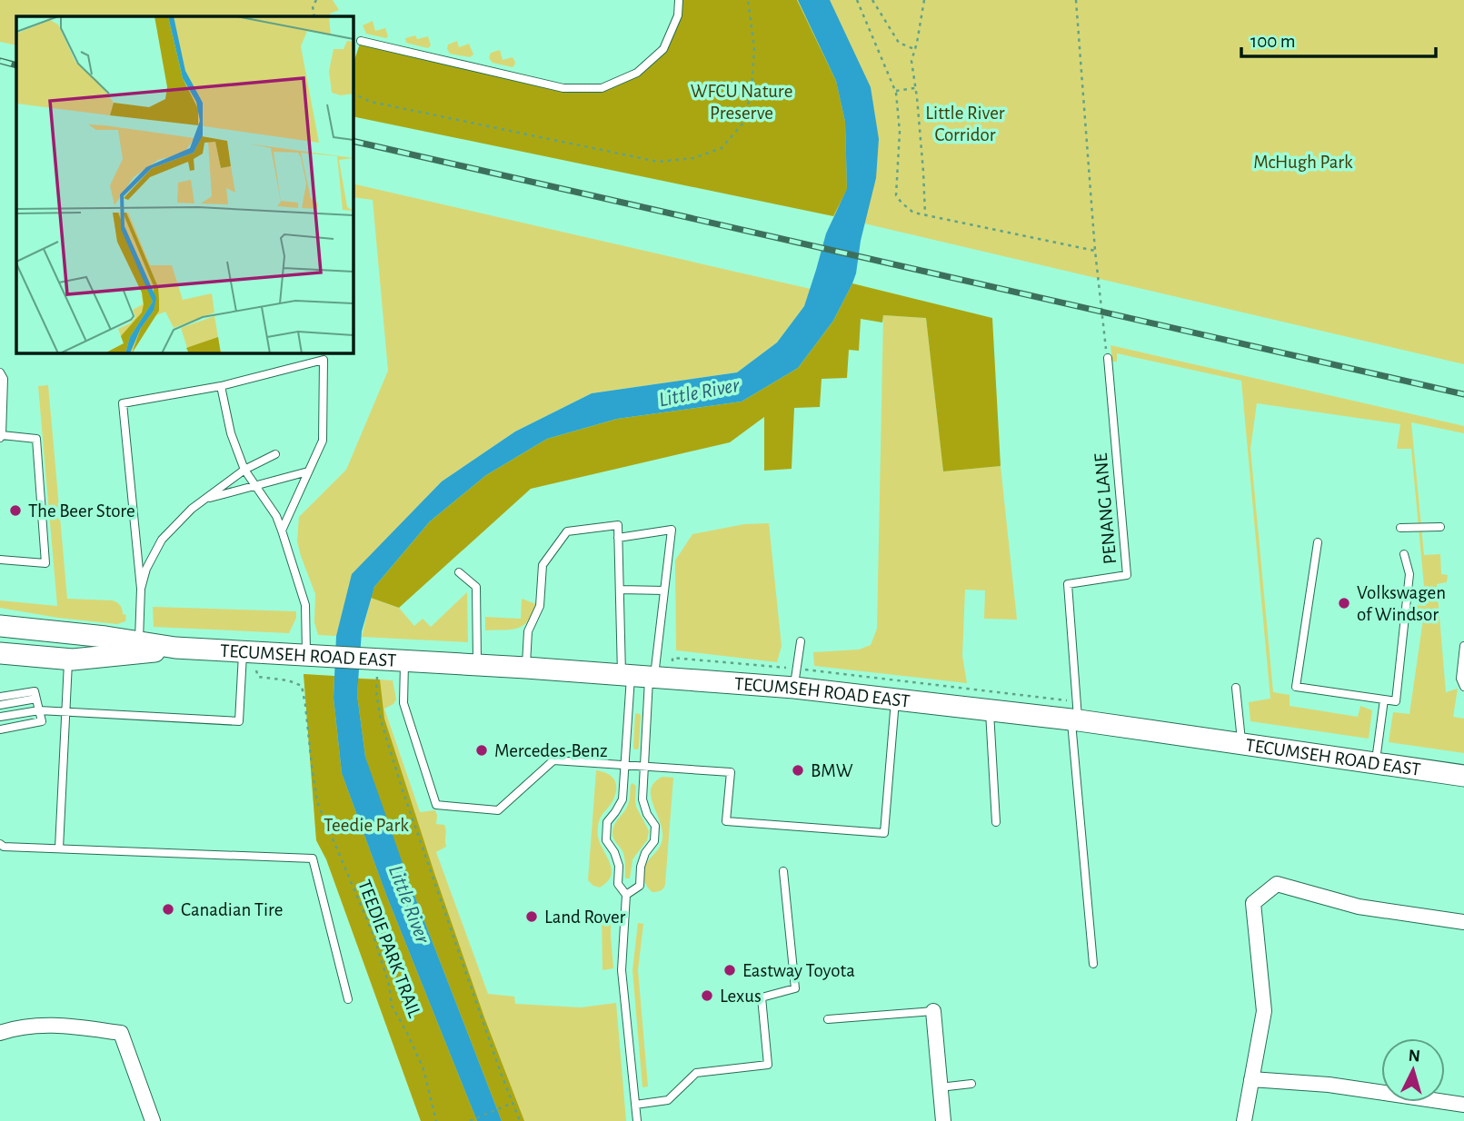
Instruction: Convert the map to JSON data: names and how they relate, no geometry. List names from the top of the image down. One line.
{"streets":{"main road":["TECUMSEH ROAD EAST"],"lane":["PENANG LANE"],"path":["TEEDIE PARK TRAIL"]},"crossings":[["PENANG LANE","TECUMSEH ROAD EAST"]],"water":["Little River"],"parks":["WFCU Nature Preserve","Little River Corridor","McHugh Park","Teedie Park"],"places":["The Beer Store","Volkswagen of Windsor","Mercedes-Benz","BMW","Canadian Tire","Land Rover","Eastway Toyota","Lexus"],"scale_bar":"100 m","north":"top"}
